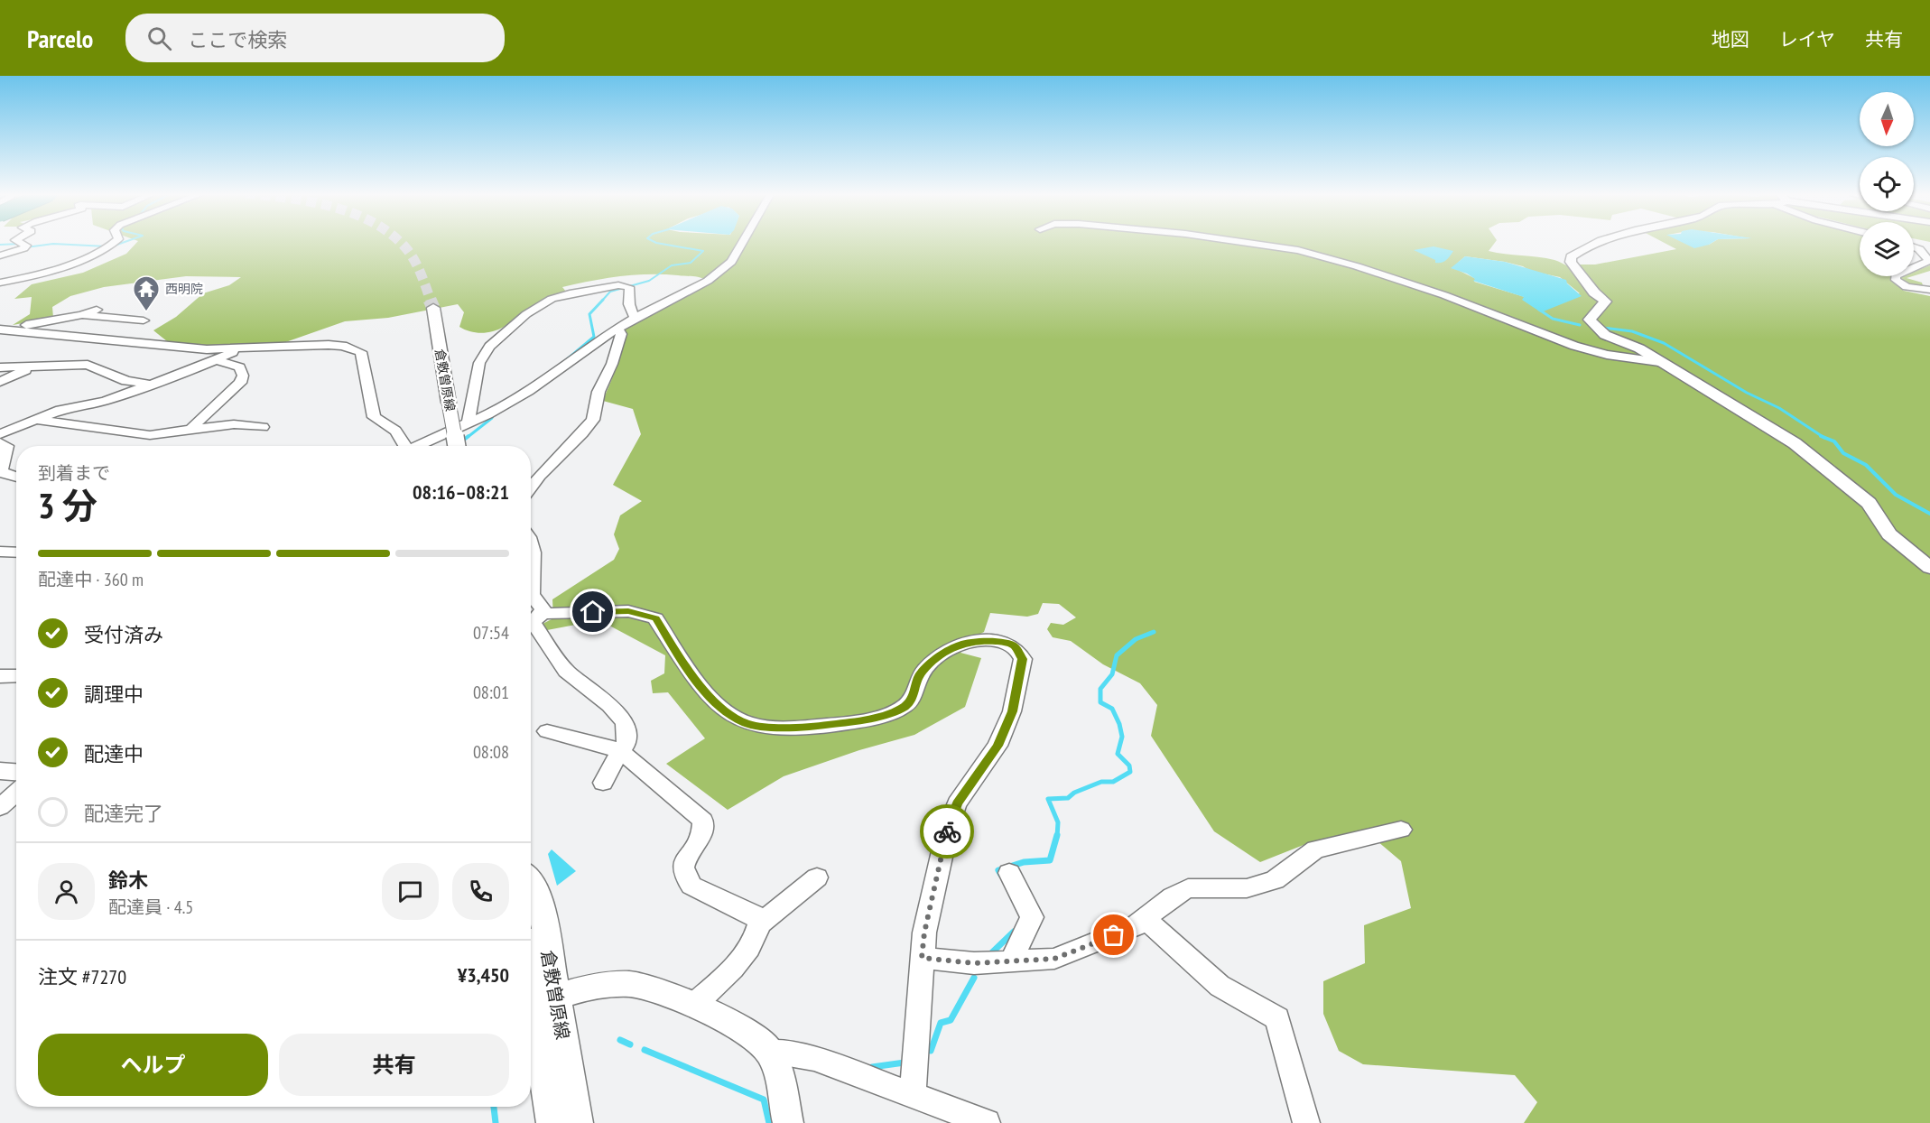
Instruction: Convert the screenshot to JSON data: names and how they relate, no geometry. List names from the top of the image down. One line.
{"streets":{"street":["倉敷曽原線"]},"places":{"temple":["西明院"]},"north":"bottom","page":{"header":"Parcelo","search":"ここで検索","nav":["地図","レイヤ","共有"],"heading":["3 分","到着まで","08:16–08:21"],"panel":["鈴木","配達員 · 4.5","注文 #7270","¥3,450"],"bar":"配達中 · 360 m","list":[["受付済み","07:54"],["調理中","08:01"],["配達中","08:08"],"配達完了"],"buttons":["ヘルプ","共有"]}}
